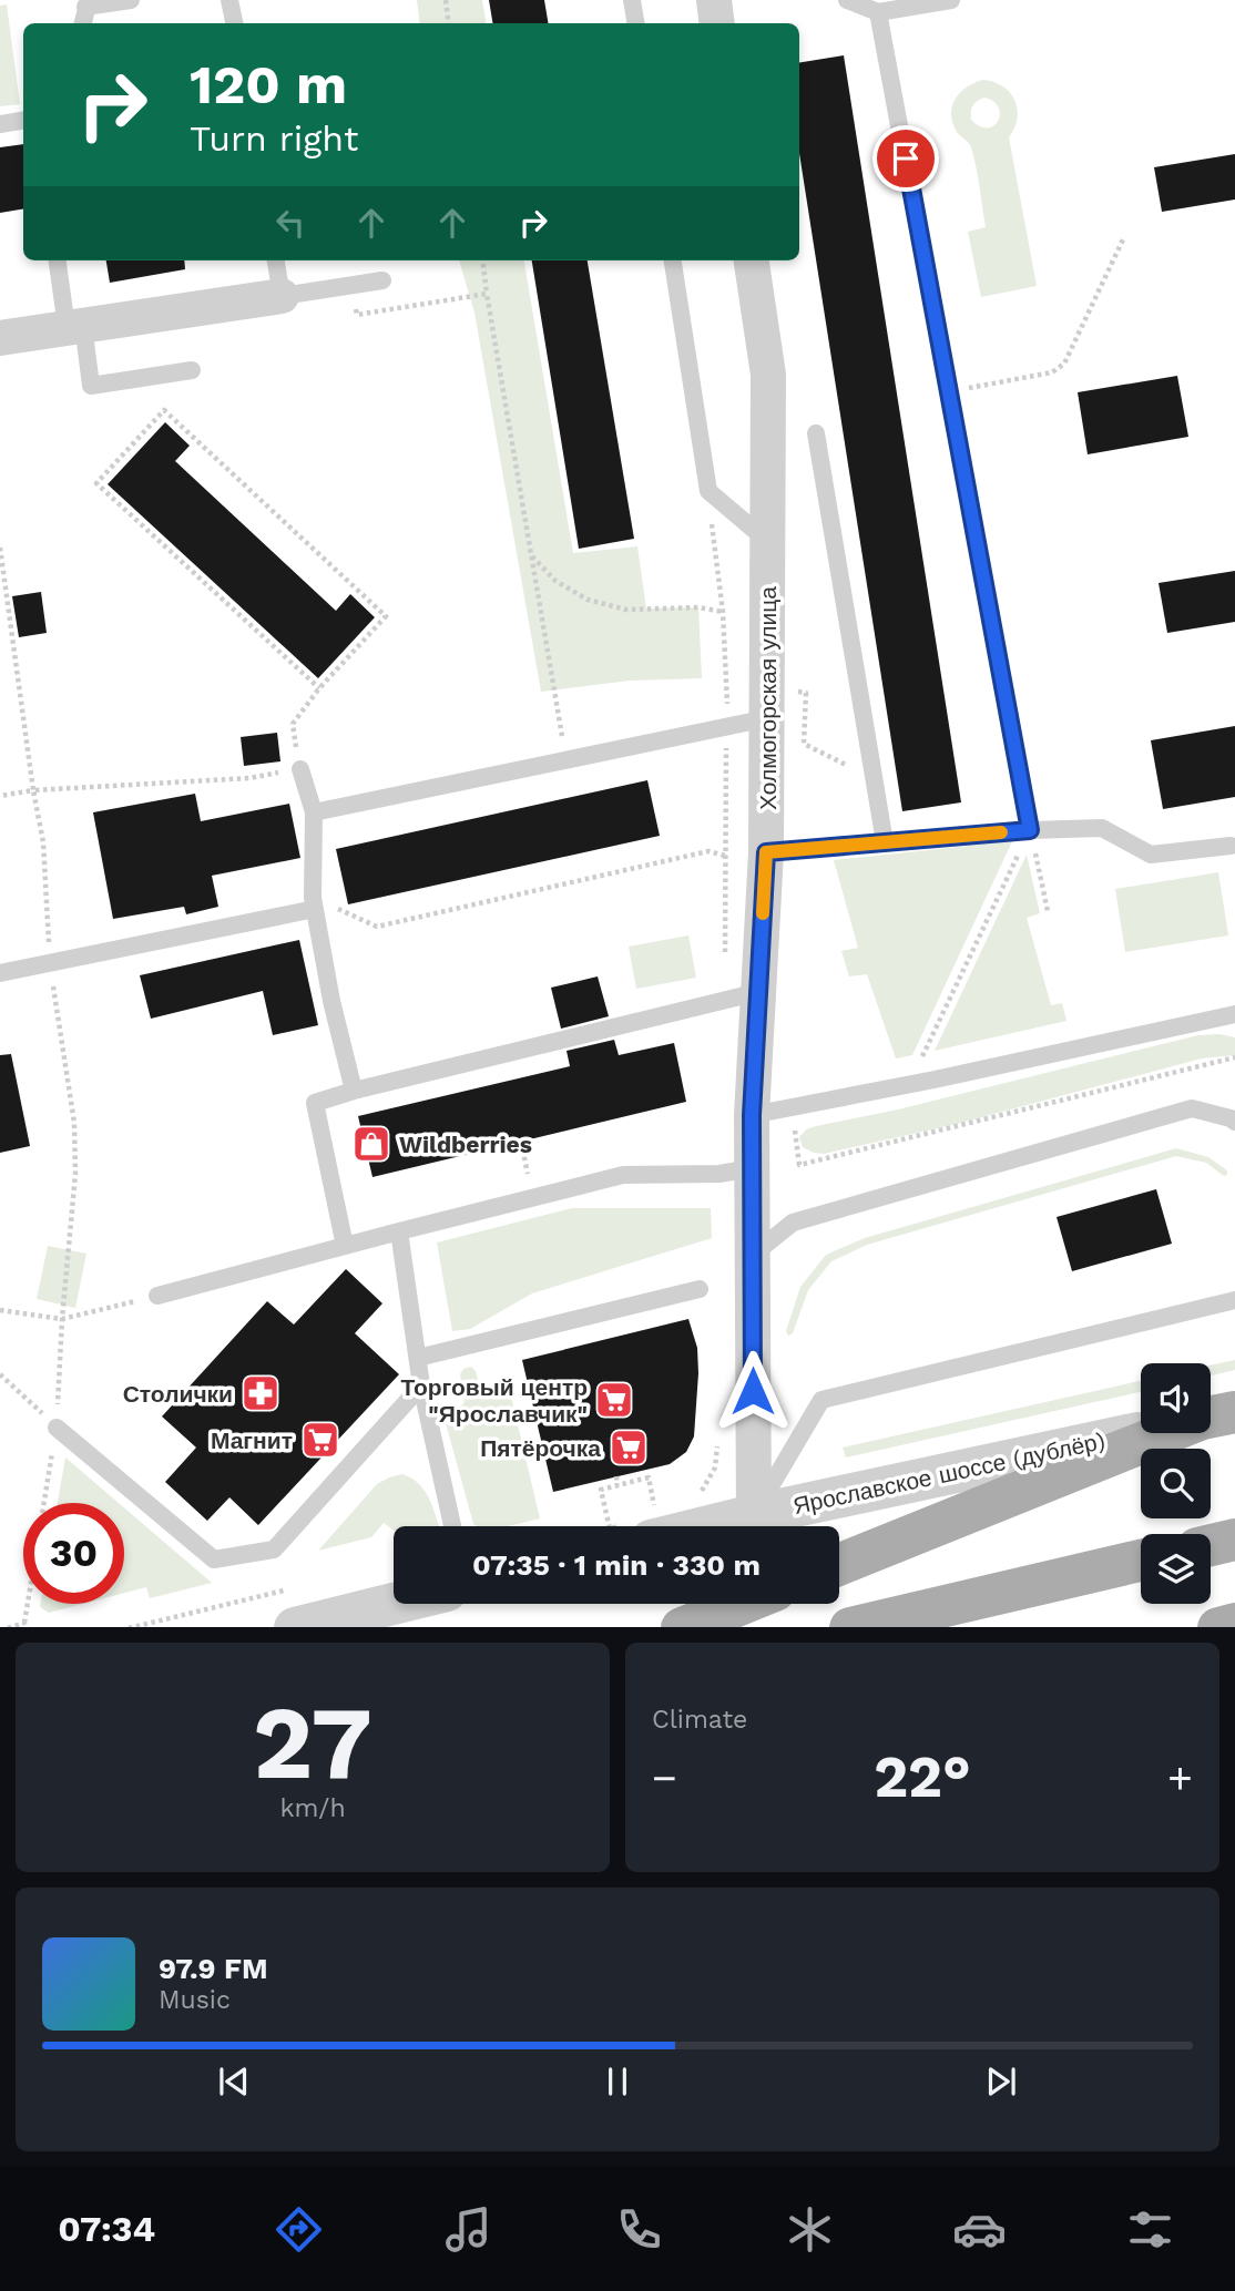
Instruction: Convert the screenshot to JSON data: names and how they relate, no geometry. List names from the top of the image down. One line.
{"streets":{"main road":["Ярославское шоссе (дублёр)"],"street":["Холмогорская улица"]},"crossings":[["Холмогорская улица","Ярославское шоссе (дублёр)"]],"places":{"shop":["Wildberries"],"pharmacy":["Столички"],"supermarket":["Торговый центр \"Ярославчик\"","Магнит","Пятёрочка"]},"page":{"turn":["120 m","Turn right"],"limit":"30","trip":"07:35 · 1 min · 330 m","tile":[["27","km/h"],"Climate"],"heat":["−","22°","+"],"song":["97.9 FM","Music"],"tabs":"07:34"}}
